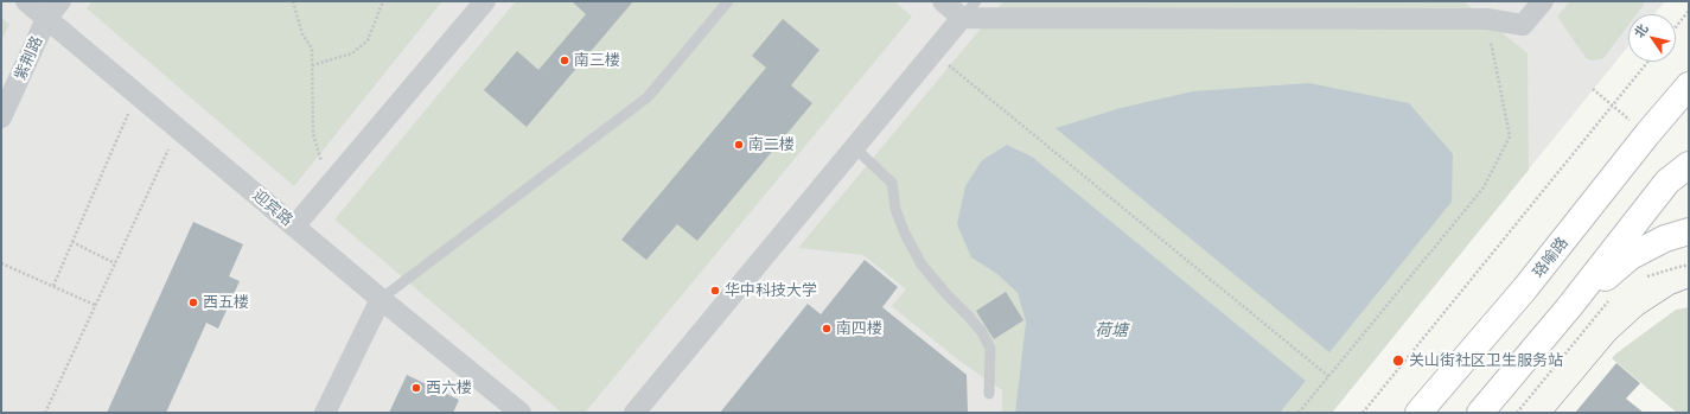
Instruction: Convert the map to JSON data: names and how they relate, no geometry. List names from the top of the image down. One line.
{"streets":{"highway":["珞喻路"],"street":["紫荆路","迎宾路"]},"crossings":[["紫荆路","迎宾路"]],"water":["荷塘"],"places":["南三楼","南二楼","华中科技大学","西五楼","南四楼","关山街社区卫生服务站","西六楼"],"north":"top left"}
